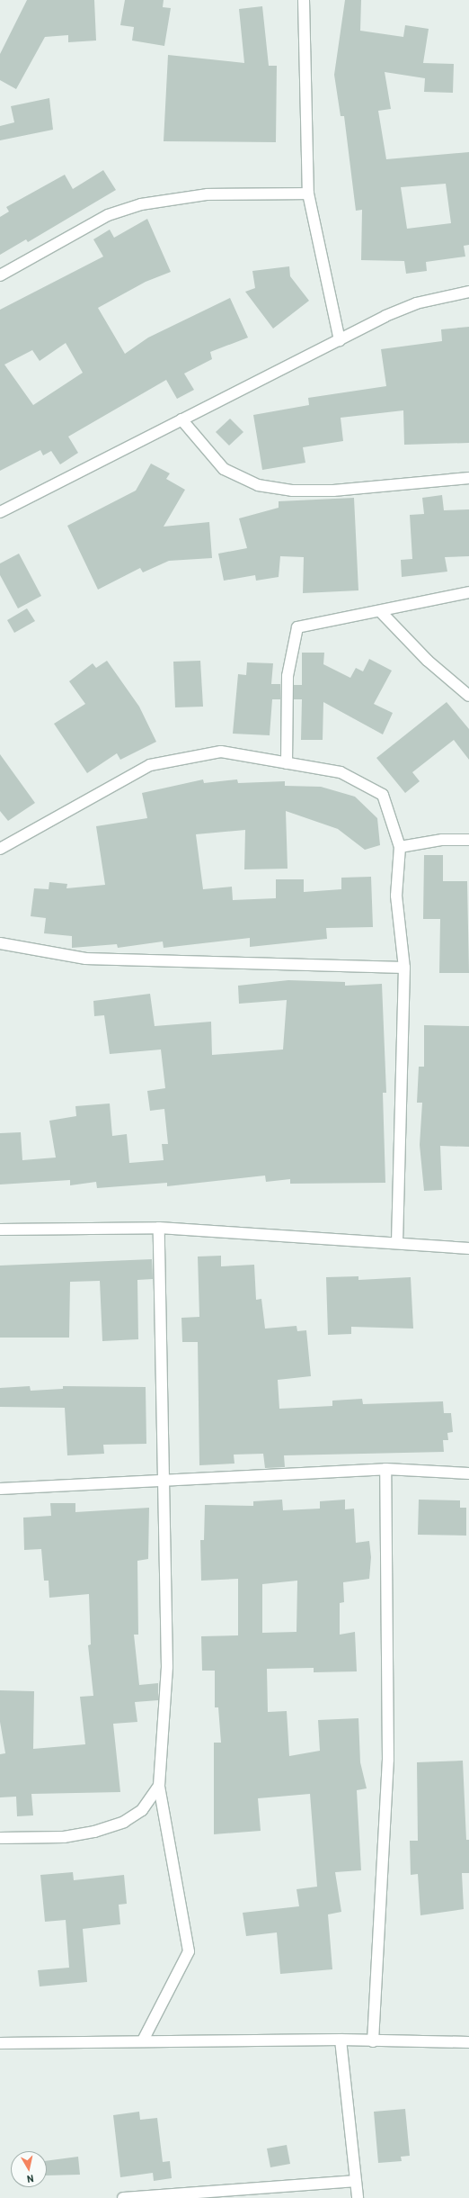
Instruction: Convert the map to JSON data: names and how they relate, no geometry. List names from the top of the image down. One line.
{"north":"bottom"}
